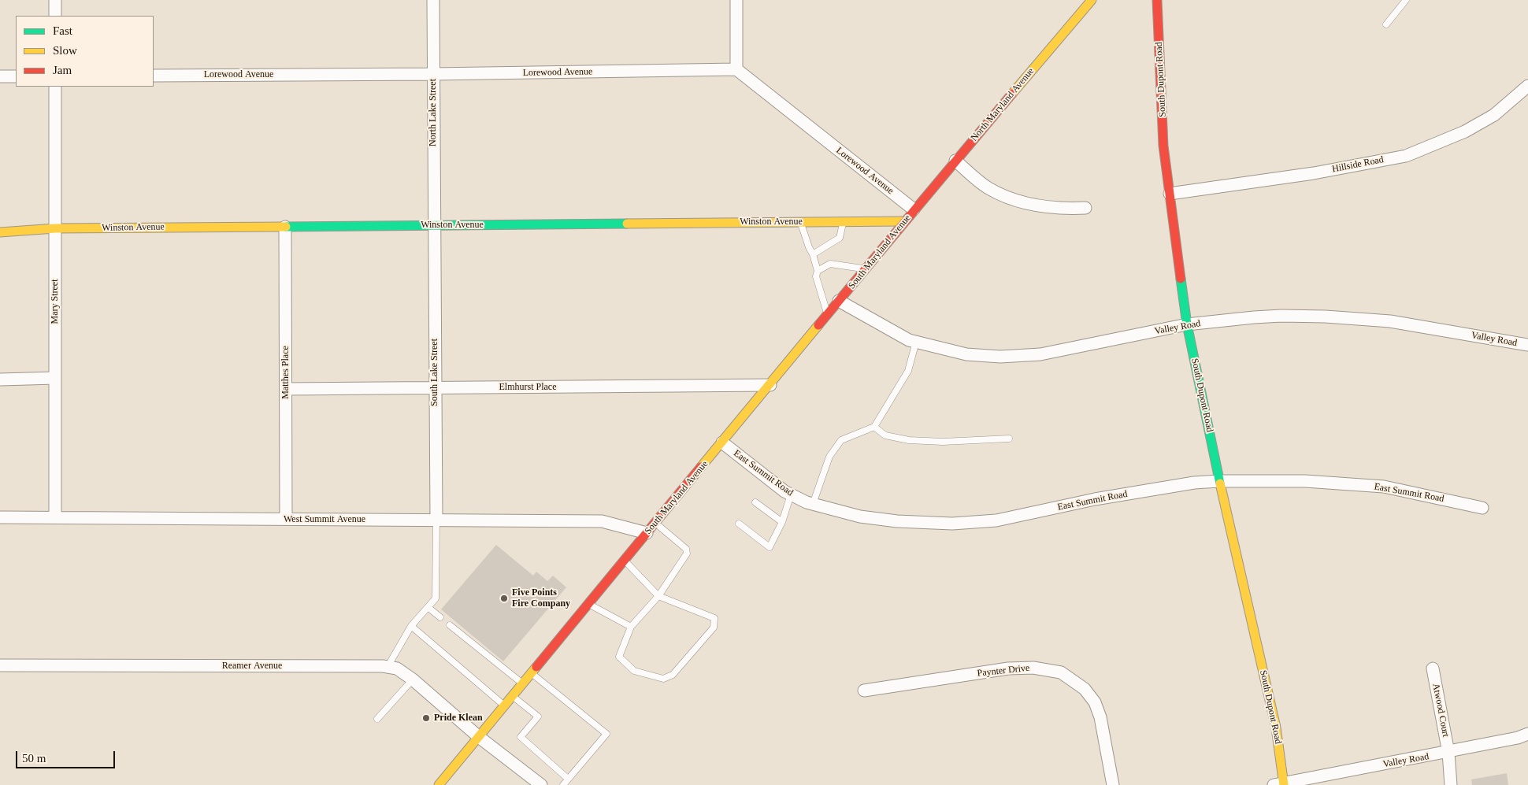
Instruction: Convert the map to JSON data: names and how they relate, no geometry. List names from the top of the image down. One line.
{"streets":{"street":["Lorewood Avenue","South Dupont Road","North Maryland Avenue","North Lake Street","Hillside Road","Winston Avenue","South Maryland Avenue","Mary Street","Valley Road","Matthes Place","South Lake Street","Elmhurst Place","East Summit Road","West Summit Avenue","Reamer Avenue","Paynter Drive","Atwood Court"]},"crossings":[["Lorewood Avenue","North Maryland Avenue"],["Lorewood Avenue","North Lake Street"],["Lorewood Avenue","South Maryland Avenue"],["South Dupont Road","Hillside Road"],["South Dupont Road","Valley Road"],["South Dupont Road","East Summit Road"],["North Maryland Avenue","South Maryland Avenue"],["North Lake Street","Winston Avenue"],["North Lake Street","South Lake Street"],["Winston Avenue","South Maryland Avenue"],["Winston Avenue","Mary Street"],["Winston Avenue","Matthes Place"],["Winston Avenue","South Lake Street"],["South Maryland Avenue","Valley Road"],["South Maryland Avenue","Elmhurst Place"],["South Maryland Avenue","East Summit Road"],["South Maryland Avenue","West Summit Avenue"],["South Maryland Avenue","Reamer Avenue"],["Mary Street","West Summit Avenue"],["Valley Road","Atwood Court"],["Matthes Place","Elmhurst Place"],["Matthes Place","West Summit Avenue"],["South Lake Street","Elmhurst Place"],["South Lake Street","West Summit Avenue"]],"places":["Five Points Fire Company","Pride Klean"],"legend":["Fast","Slow","Jam"],"scale_bar":"50 m"}
